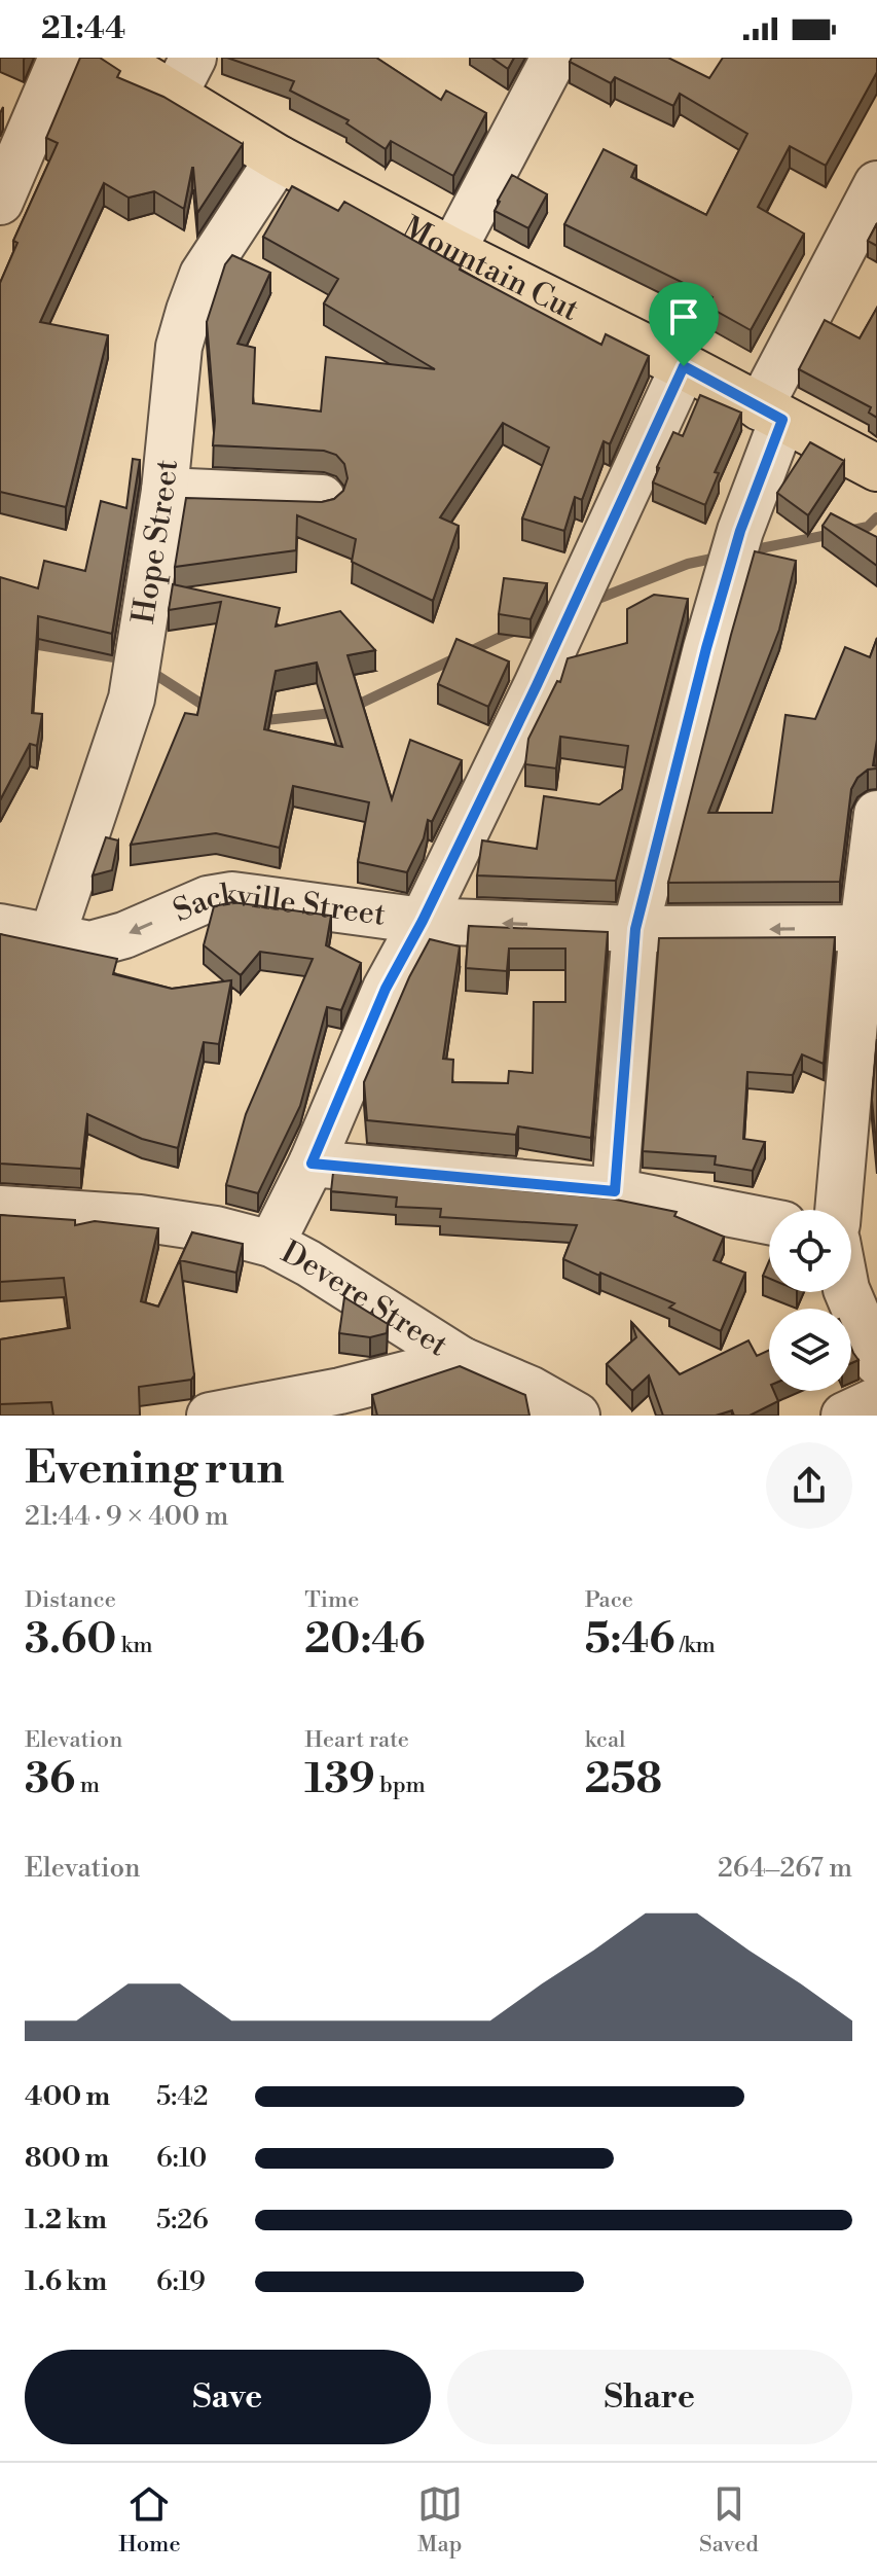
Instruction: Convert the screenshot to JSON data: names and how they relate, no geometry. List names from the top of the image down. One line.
{"streets":{"main road":["Mountain Cut"],"street":["Hope Street","Sackville Street","Devere Street"]},"crossings":[["Mountain Cut","Hope Street"],["Hope Street","Sackville Street"]],"page":{"status":"21:44","heading":["Evening run","21:44 · 9 × 400 m"],"stats":[["Distance","3.60 km"],["Time","20:46"],["Pace","5:46 /km"],["Elevation","36 m"],["Heart rate","139 bpm"],["kcal","258"]],"chart":["Elevation","264–267 m"],"list":[{"name":"400 m","note":"5:42"},{"name":"800 m","note":"6:10"},{"name":"1.2 km","note":"5:26"},{"name":"1.6 km","note":"6:19"}],"buttons":["Save","Share"],"tabs":["Home","Map","Saved"]}}
